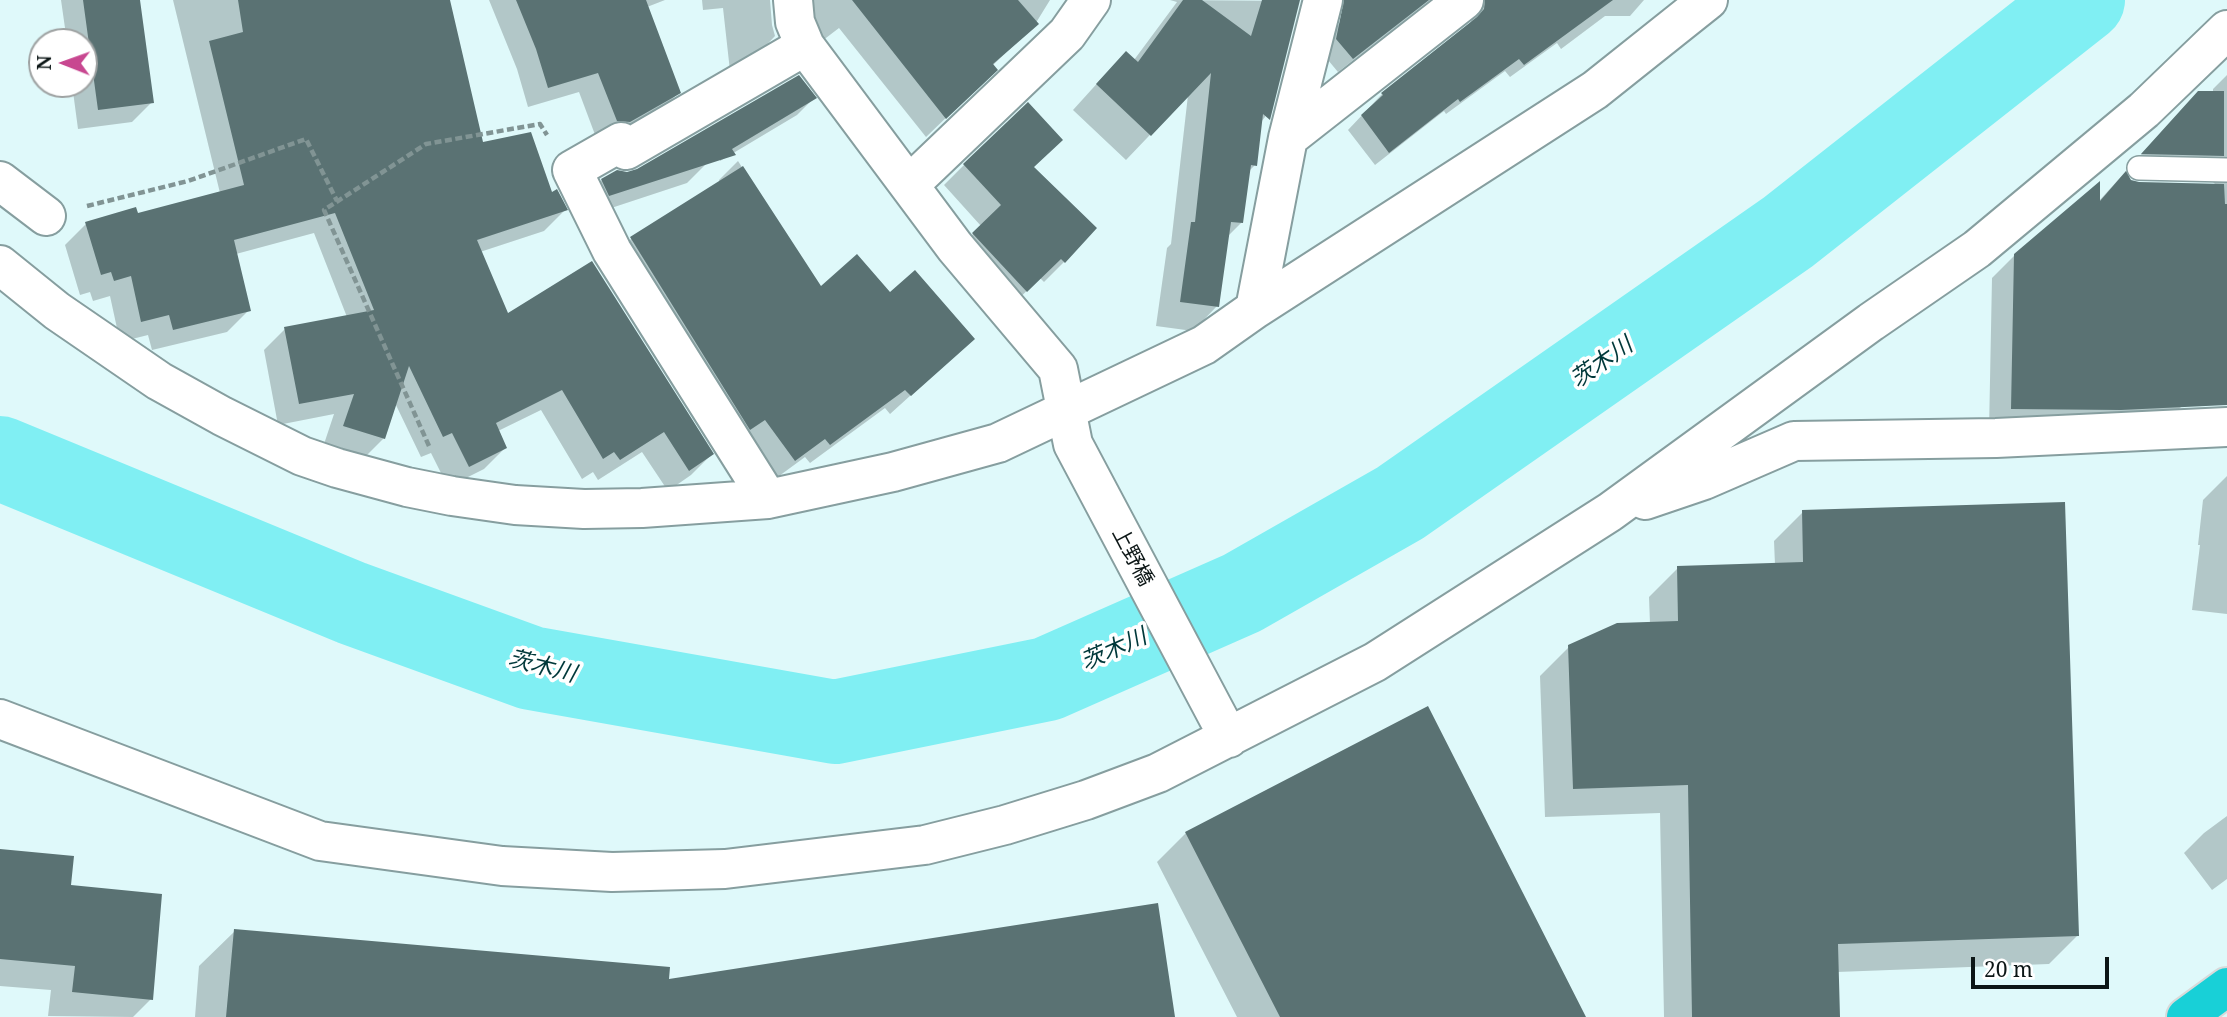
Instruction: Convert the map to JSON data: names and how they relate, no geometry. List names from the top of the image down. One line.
{"streets":{"street":["上野橋"]},"water":["茨木川"],"scale_bar":"20 m","north":"left"}
